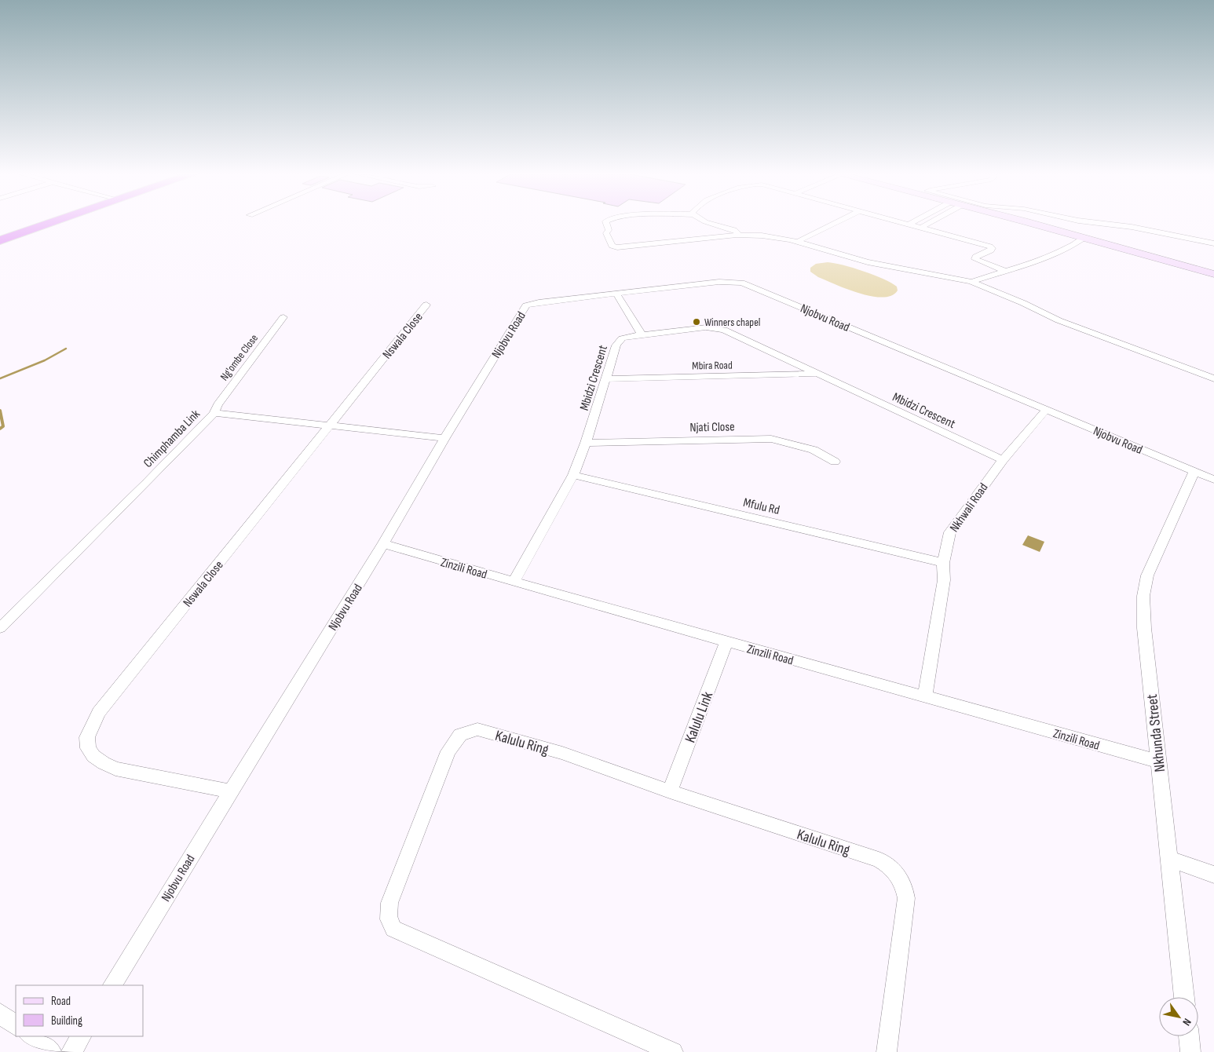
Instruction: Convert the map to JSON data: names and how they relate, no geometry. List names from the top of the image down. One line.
{"streets":{"street":["Njobvu Road","Nswala Close","Ng'ombe Close","Mbira Road","Mbidzi Crescent","Njati Close","Chimphamba Link","Mfulu Rd","Nkhwali Road","Zinzili Road","Kalulu Link","Nkhunda Street","Kalulu Ring"]},"crossings":[["Njobvu Road","Nswala Close"],["Njobvu Road","Chimphamba Link"],["Njobvu Road","Nkhwali Road"],["Njobvu Road","Zinzili Road"],["Njobvu Road","Nkhunda Street"],["Nswala Close","Chimphamba Link"],["Ng'ombe Close","Chimphamba Link"],["Mbira Road","Mbidzi Crescent"],["Mbidzi Crescent","Njati Close"],["Mbidzi Crescent","Mfulu Rd"],["Mbidzi Crescent","Nkhwali Road"],["Mbidzi Crescent","Zinzili Road"],["Mfulu Rd","Nkhwali Road"],["Nkhwali Road","Zinzili Road"],["Zinzili Road","Kalulu Link"],["Zinzili Road","Nkhunda Street"],["Kalulu Link","Kalulu Ring"]],"places":["Winners chapel"],"legend":["Road","Building"],"north":"bottom right"}
